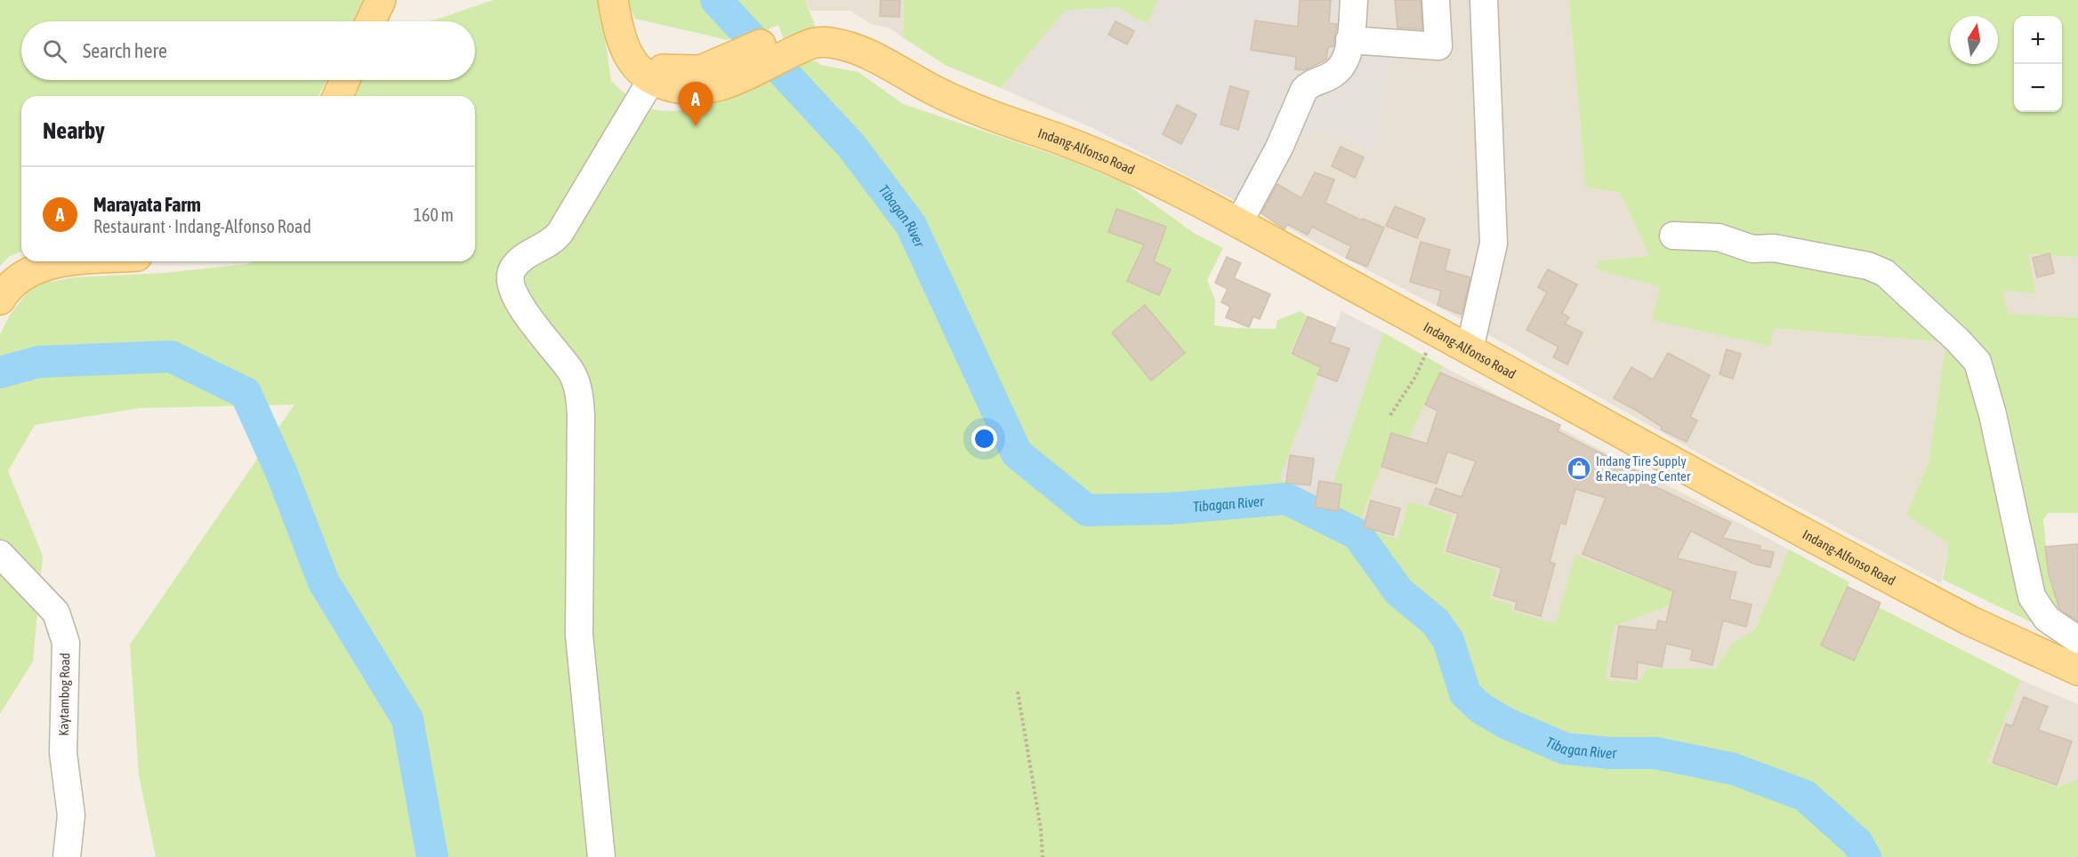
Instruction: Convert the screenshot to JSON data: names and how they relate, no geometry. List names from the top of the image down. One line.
{"streets":{"main road":["Indang-Alfonso Road"],"street":["Kaytambog Road"]},"water":["Tibagan River"],"places":{"shop":["Indang Tire Supply & Recapping Center"]},"north":"top","page":{"map_buttons":["+","−"],"search":"Search here","pins":"A","heading":"Nearby","list":[{"mark":"A","name":"Marayata Farm","note":"Restaurant · Indang-Alfonso Road","value":"160 m"}]}}
